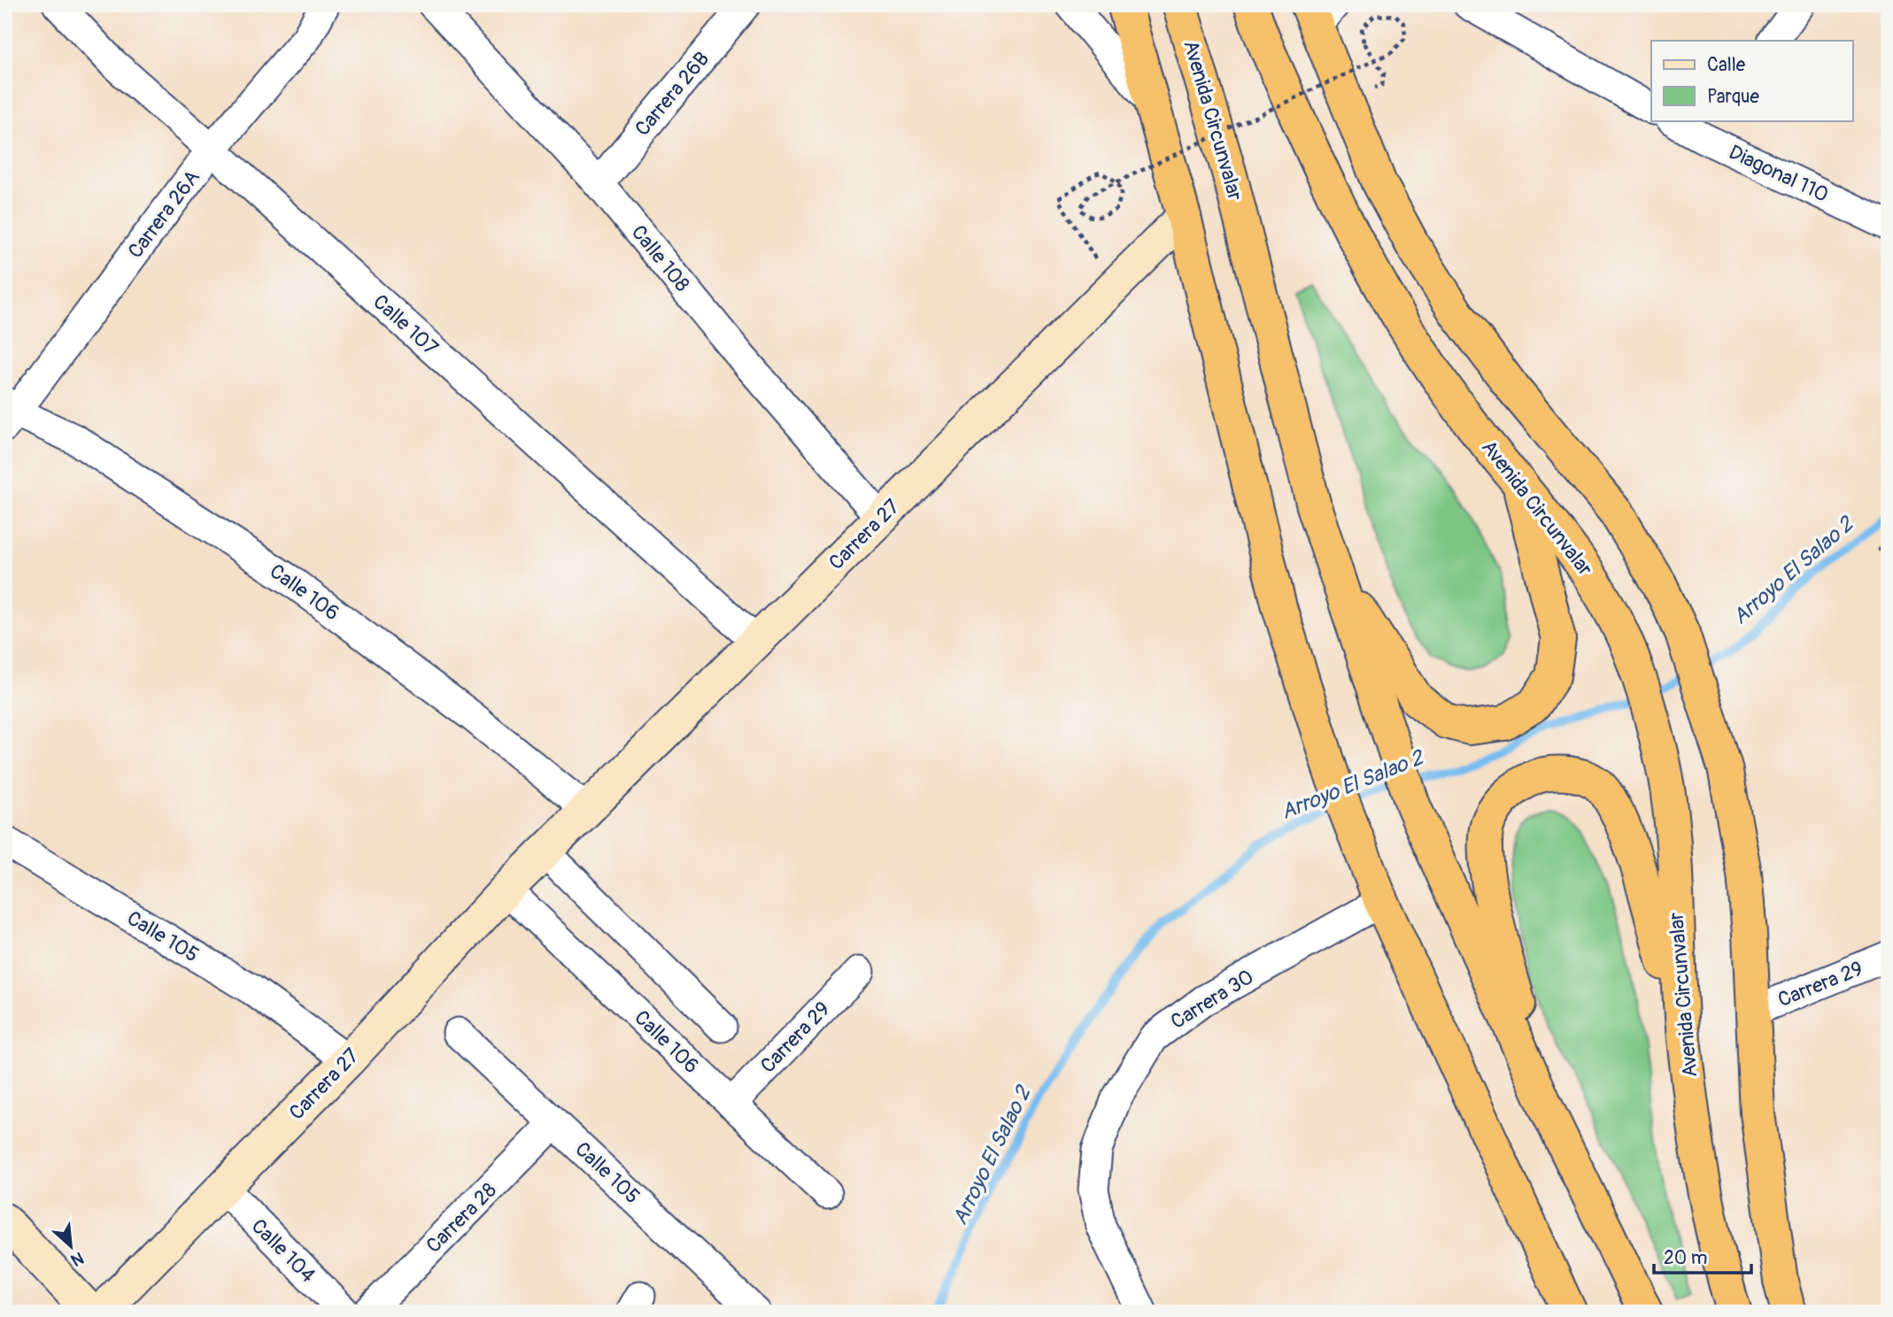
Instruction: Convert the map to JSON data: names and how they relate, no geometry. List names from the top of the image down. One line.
{"streets":{"highway":["Avenida Circunvalar"],"street":["Carrera 26B","Diagonal 110","Carrera 26A","Calle 108","Calle 107","Carrera 27","Calle 106","Calle 105","Carrera 29","Carrera 30","Carrera 28","Calle 104"]},"crossings":[["Carrera 26B","Calle 108"],["Carrera 26A","Calle 107"],["Carrera 26A","Calle 106"],["Calle 108","Carrera 27"],["Calle 107","Carrera 27"],["Carrera 27","Calle 106"],["Carrera 27","Calle 105"],["Carrera 27","Calle 104"],["Calle 106","Carrera 29"],["Calle 105","Carrera 28"]],"water":["Arroyo El Salao 2"],"legend":["Calle","Parque"],"scale_bar":"20 m","north":"bottom right"}
